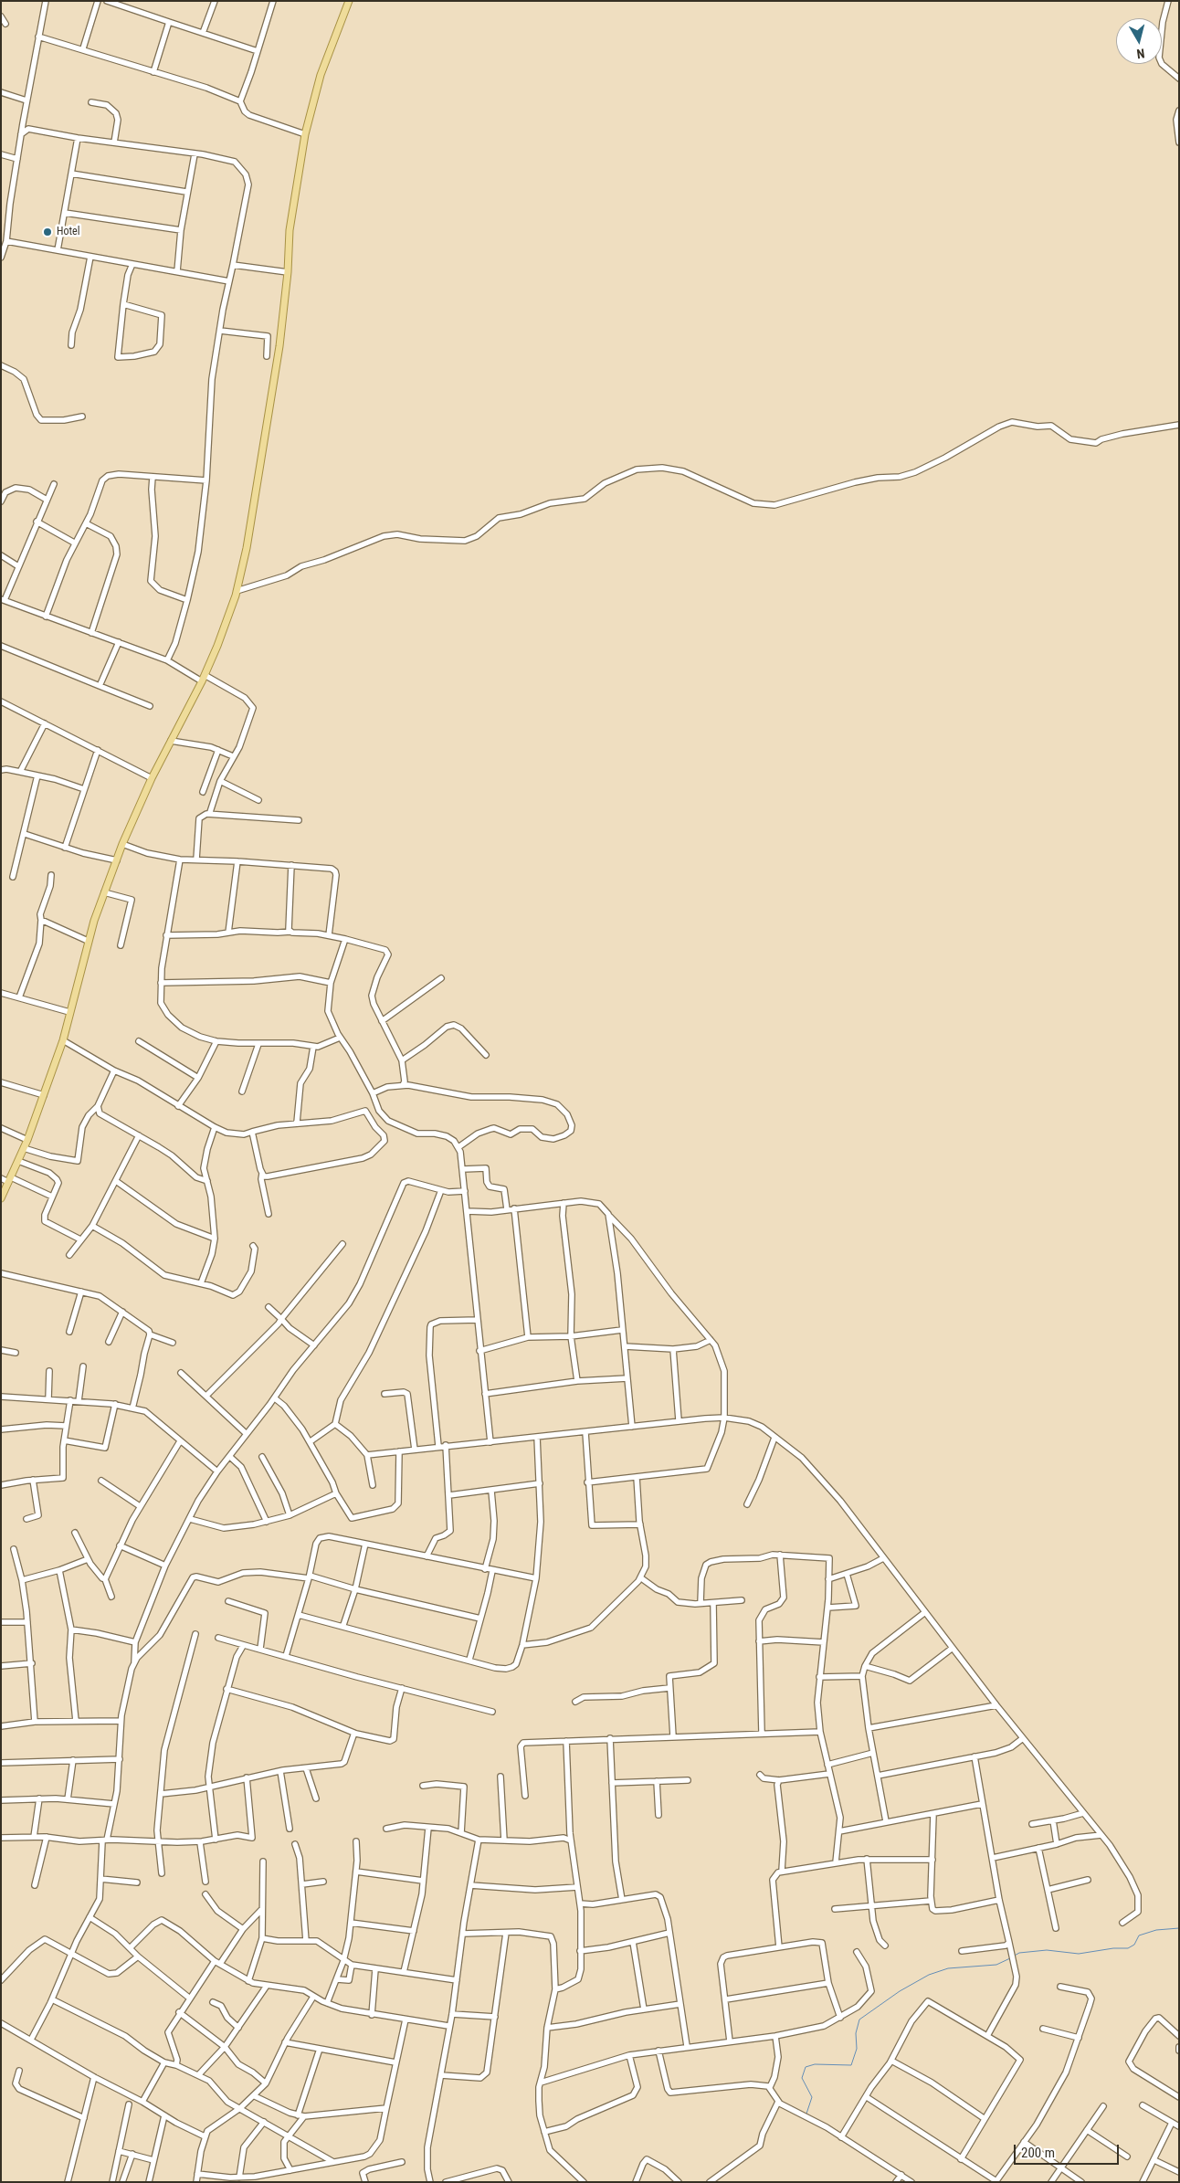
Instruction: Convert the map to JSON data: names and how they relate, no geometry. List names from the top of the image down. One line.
{"places":["Hotel"],"scale_bar":"200 m","north":"bottom"}
